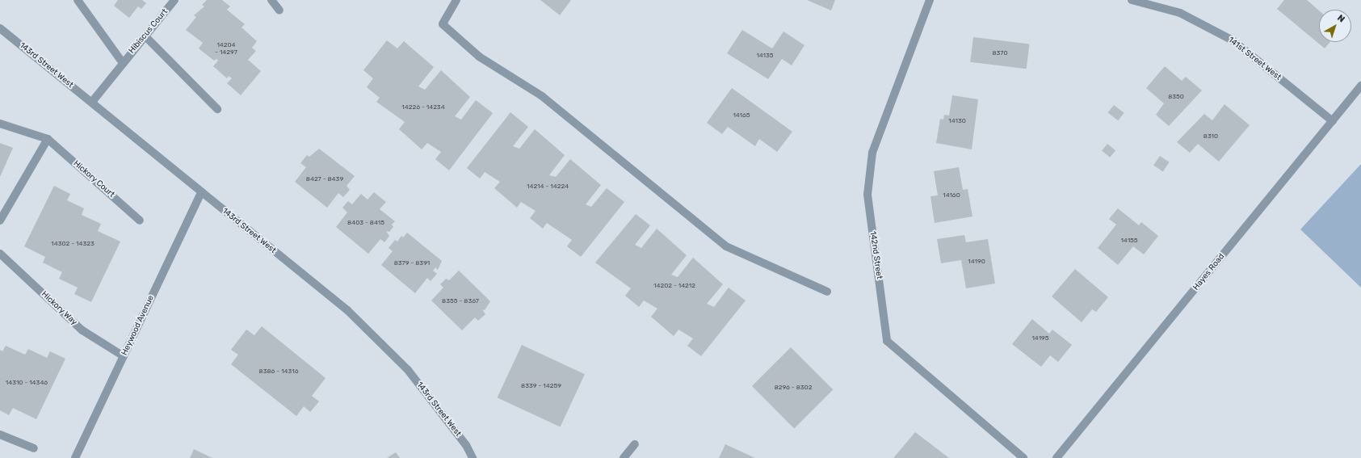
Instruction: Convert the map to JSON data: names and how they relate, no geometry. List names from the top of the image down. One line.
{"streets":{"street":["Hibiscus Court","141st Street West","143rd Street West","Hickory Court","142nd Street","Hayes Road","Hickory Way","Heywood Avenue"]},"crossings":[["Hibiscus Court","143rd Street West"],["141st Street West","Hayes Road"],["143rd Street West","Heywood Avenue"],["Hickory Way","Heywood Avenue"]],"house_numbers":["14204 - 14297","8370","14135","8350","14226 - 14234","14165","14130","8310","8427 - 8439","14214 - 14224","14160","8403 - 8415","14155","14302 - 14323","14190","8379 - 8391","14202 - 14212","8355 - 8367","14195","8386 - 14316","14310 - 14346","8339 - 14259","8296 - 8302"],"north":"top right"}
